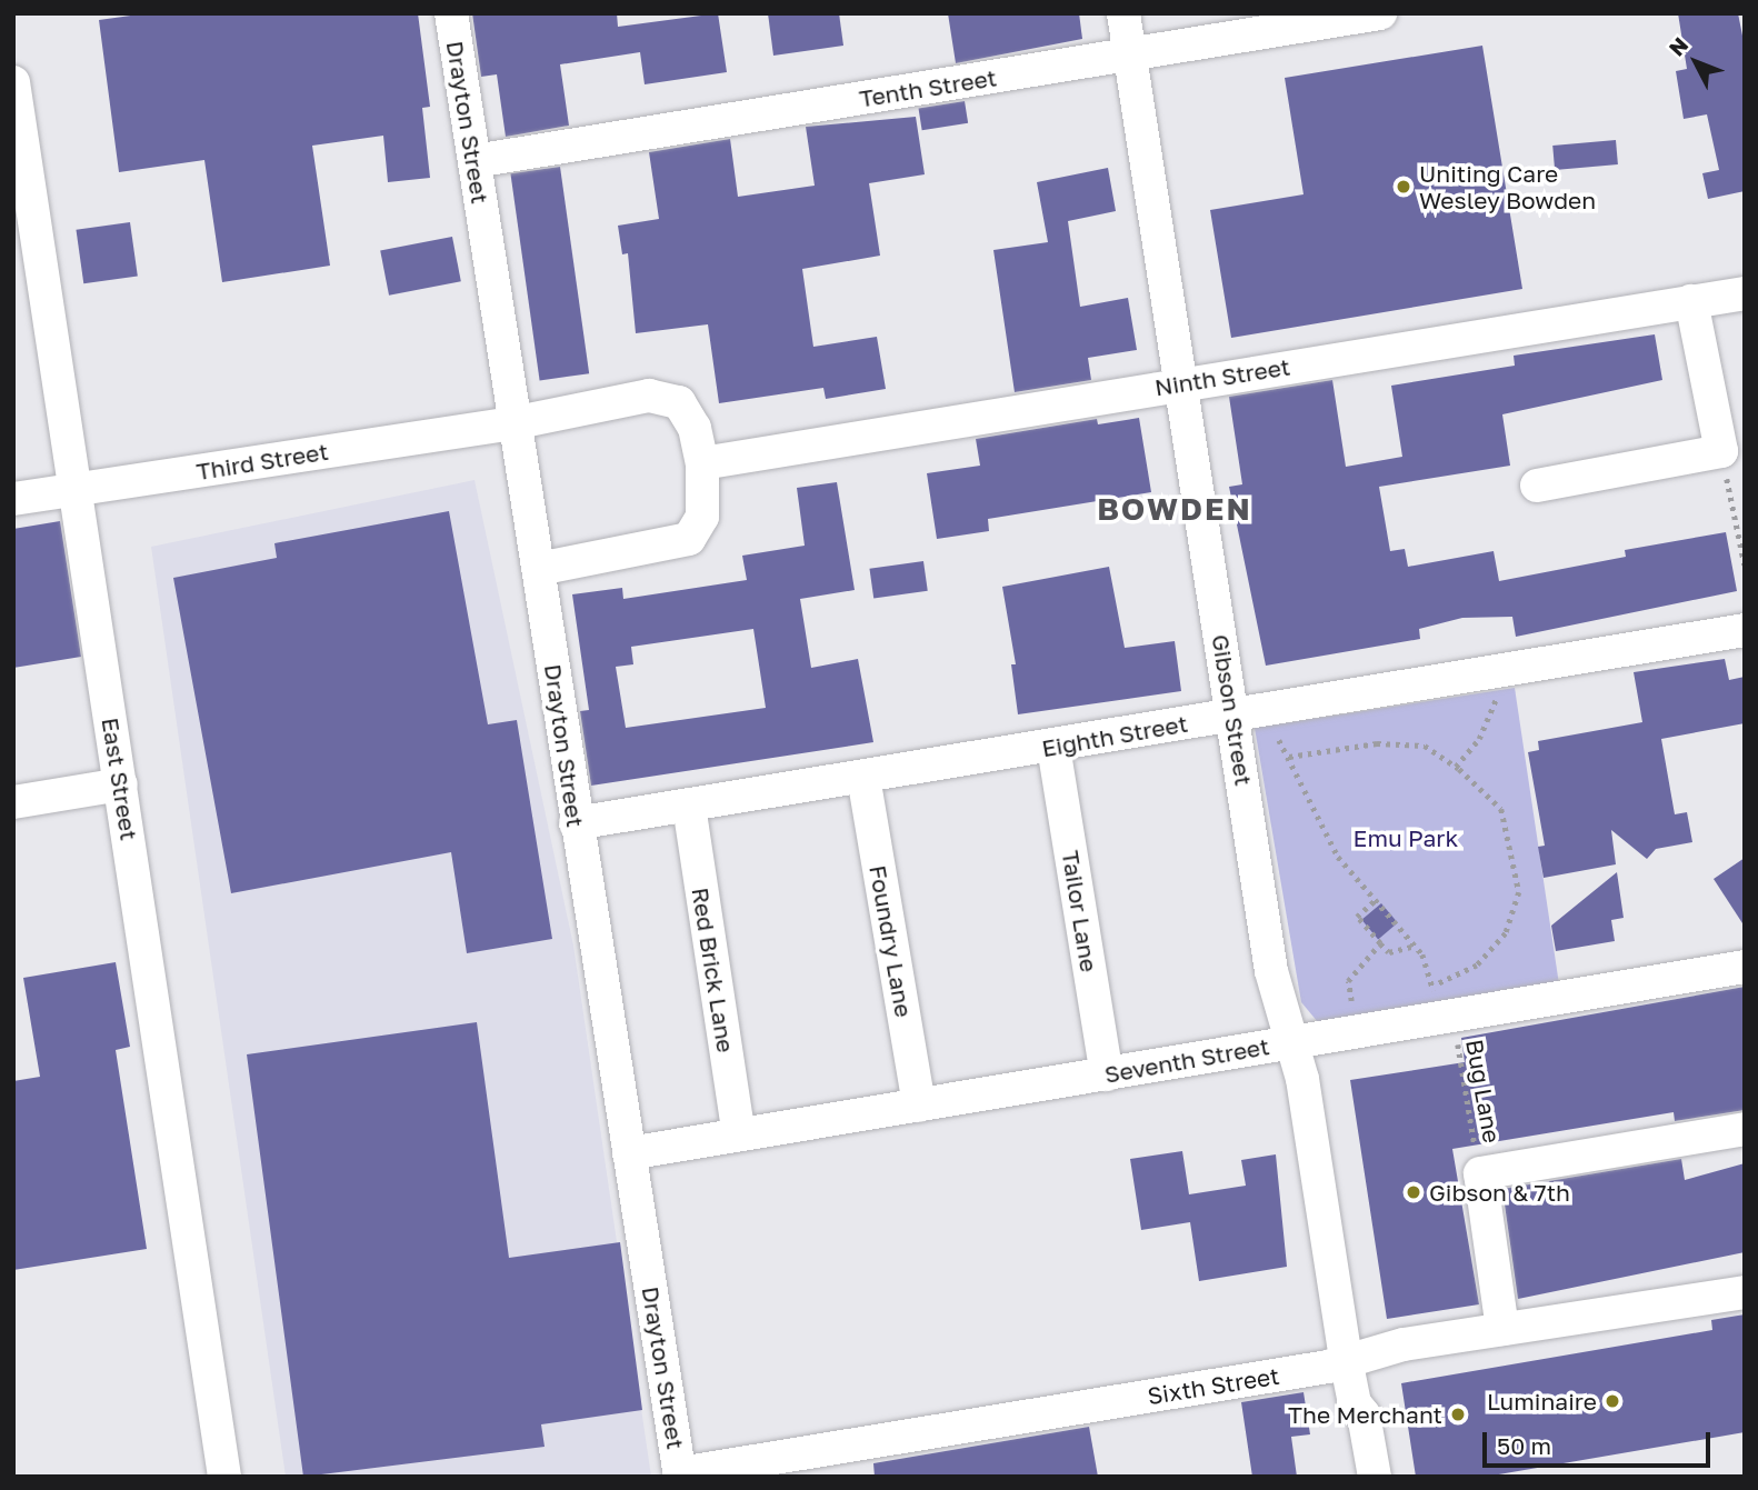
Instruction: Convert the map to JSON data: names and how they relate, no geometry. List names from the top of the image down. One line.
{"streets":{"street":["Tenth Street","Drayton Street","Ninth Street","Third Street","Gibson Street","Eighth Street","East Street","Tailor Lane","Foundry Lane","Red Brick Lane","Seventh Street","Sixth Street"],"path":["Bug Lane"]},"crossings":[["Tenth Street","Drayton Street"],["Tenth Street","Gibson Street"],["Drayton Street","Third Street"],["Drayton Street","Eighth Street"],["Drayton Street","Seventh Street"],["Drayton Street","Sixth Street"],["Ninth Street","Gibson Street"],["Third Street","East Street"],["Gibson Street","Eighth Street"],["Gibson Street","Seventh Street"],["Gibson Street","Bug Lane"],["Gibson Street","Sixth Street"],["Eighth Street","Tailor Lane"],["Eighth Street","Foundry Lane"],["Eighth Street","Red Brick Lane"],["Eighth Street","Bug Lane"],["Tailor Lane","Seventh Street"],["Foundry Lane","Seventh Street"],["Red Brick Lane","Seventh Street"],["Seventh Street","Bug Lane"]],"districts":["BOWDEN"],"parks":["Emu Park"],"places":["Uniting Care Wesley Bowden","Gibson & 7th","Luminaire","The Merchant"],"scale_bar":"50 m","north":"top left"}
